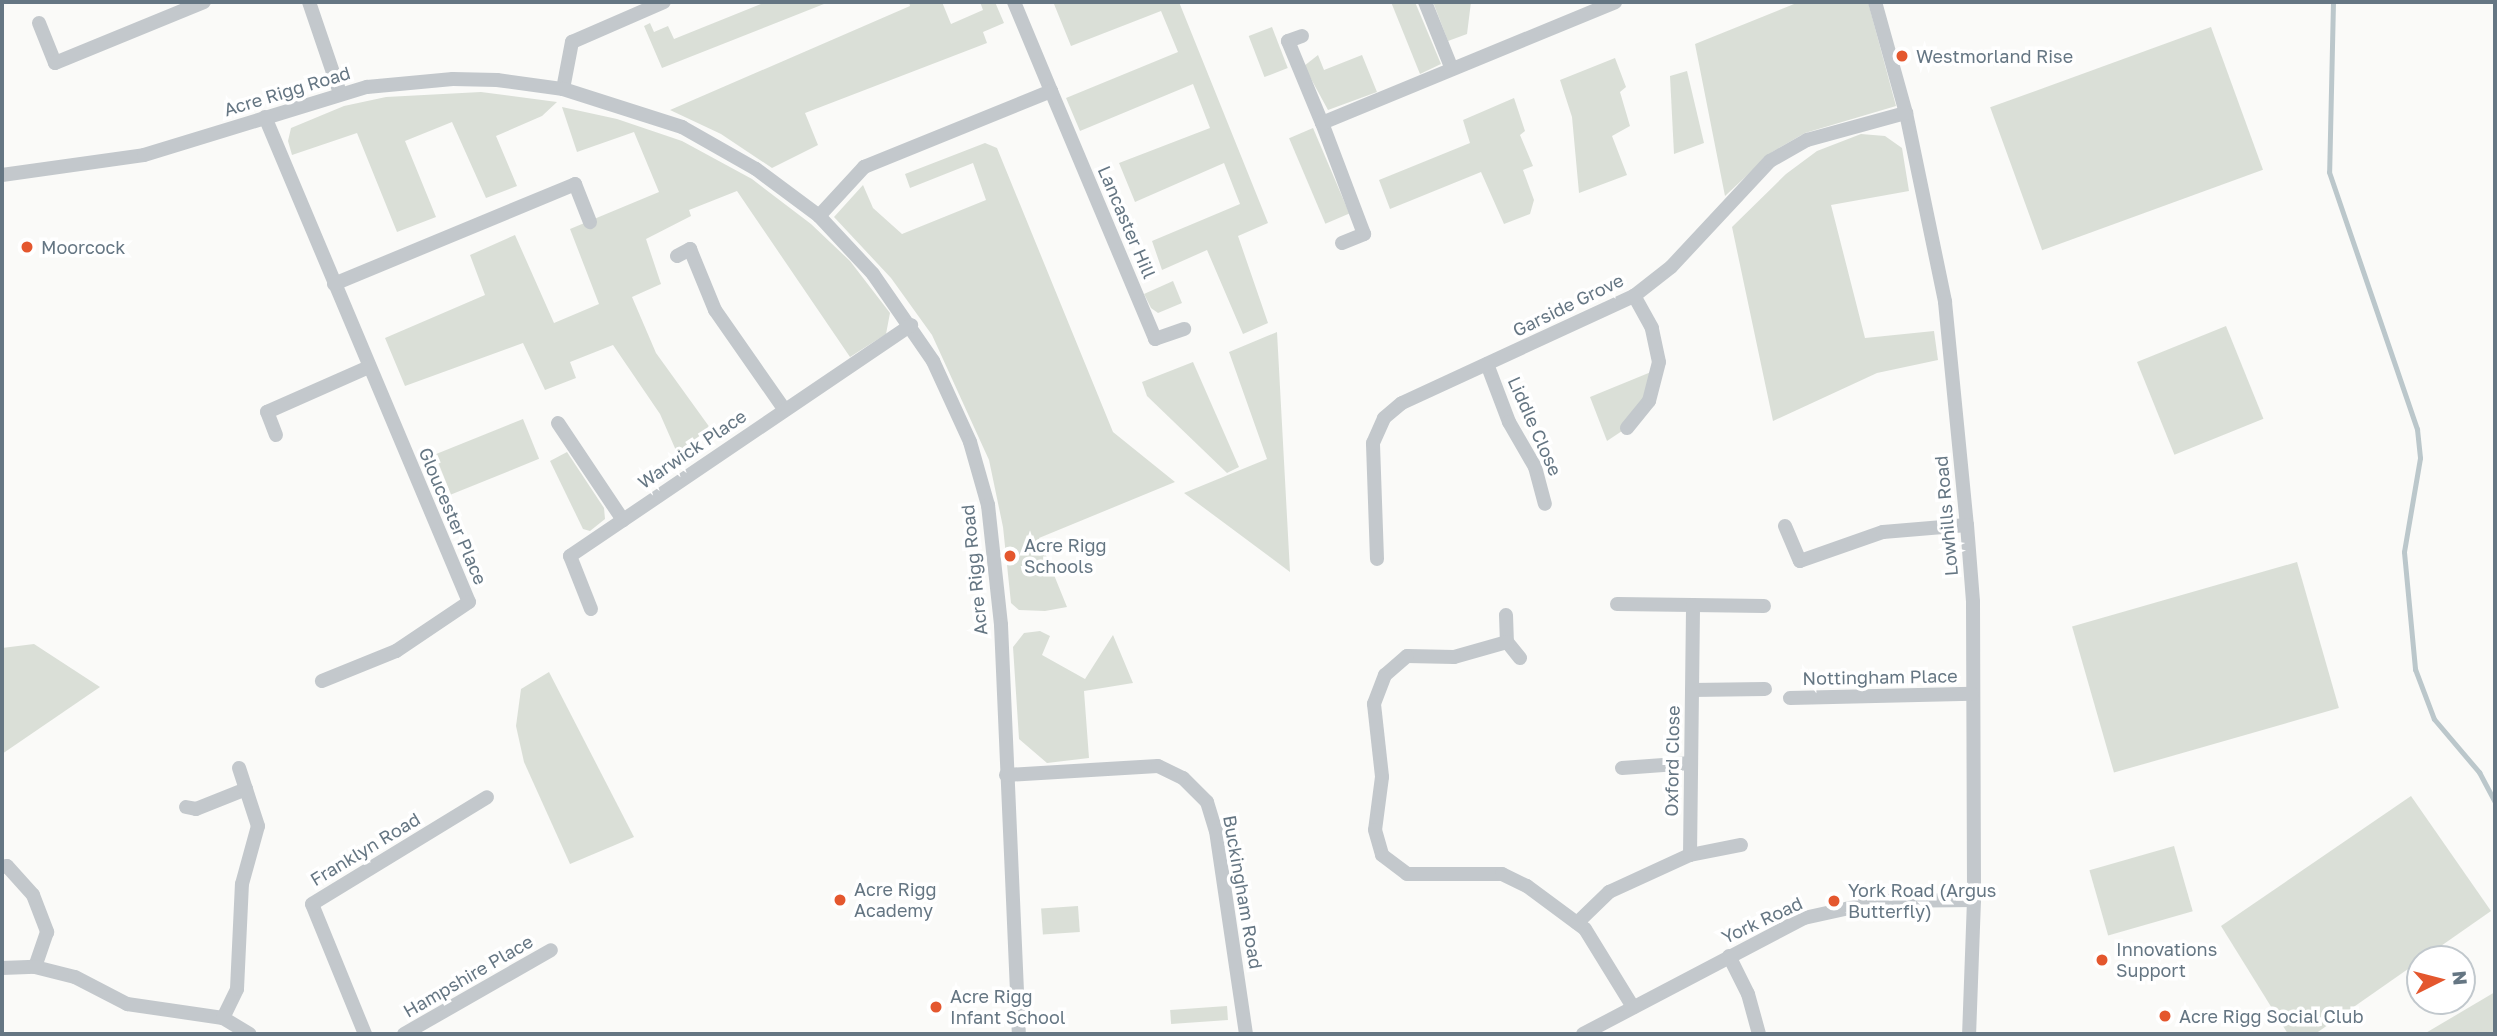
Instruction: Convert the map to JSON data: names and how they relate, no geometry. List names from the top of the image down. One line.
{"streets":{"street":["Acre Rigg Road","Lancaster Hill","Garside Grove","Liddle Close","Warwick Place","Gloucester Place","Lowhills Road","Nottingham Place","Oxford Close","Franklyn Road","Buckingham Road","York Road","Hampshire Place"]},"crossings":[["Acre Rigg Road","Warwick Place"],["Acre Rigg Road","Gloucester Place"],["Acre Rigg Road","Buckingham Road"],["Garside Grove","Liddle Close"],["Garside Grove","Lowhills Road"],["Lowhills Road","Nottingham Place"],["Lowhills Road","York Road"]],"places":["Westmorland Rise","Moorcock","Acre Rigg Schools","Acre Rigg Academy","York Road (Argus Butterfly)","Innovations Support","Acre Rigg Infant School","Acre Rigg Social Club"],"north":"right"}
